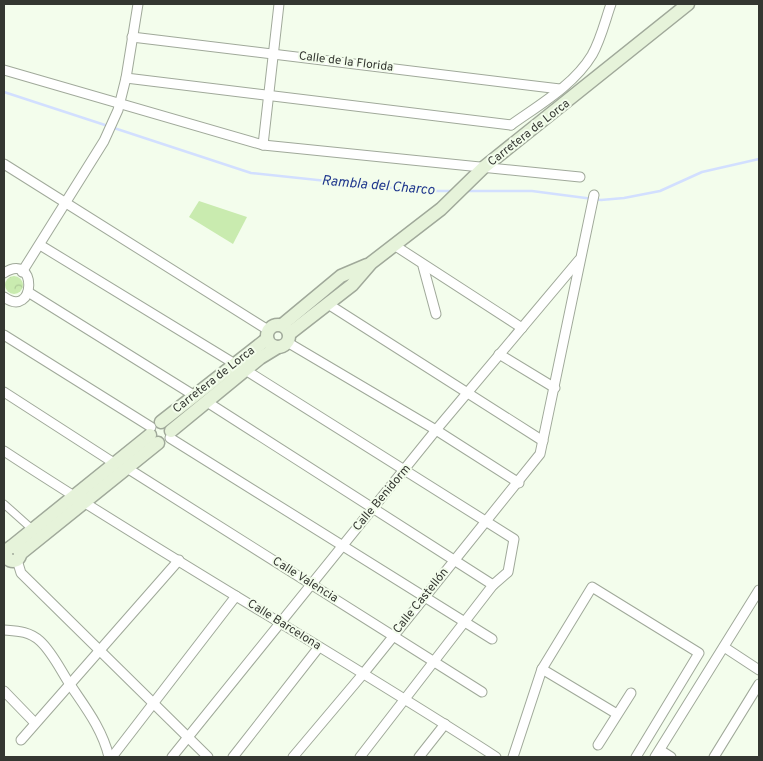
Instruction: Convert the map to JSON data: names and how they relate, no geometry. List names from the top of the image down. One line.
{"streets":{"main road":["Carretera de Lorca"],"street":["Calle de la Florida","Calle Benidorm","Calle Valencia","Calle Castellón","Calle Barcelona"]},"crossings":[["Carretera de Lorca","Calle Valencia"],["Carretera de Lorca","Calle Barcelona"],["Calle Benidorm","Calle Valencia"],["Calle Benidorm","Calle Castellón"],["Calle Benidorm","Calle Barcelona"],["Calle Valencia","Calle Castellón"],["Calle Castellón","Calle Barcelona"]],"water":["Rambla del Charco"]}
